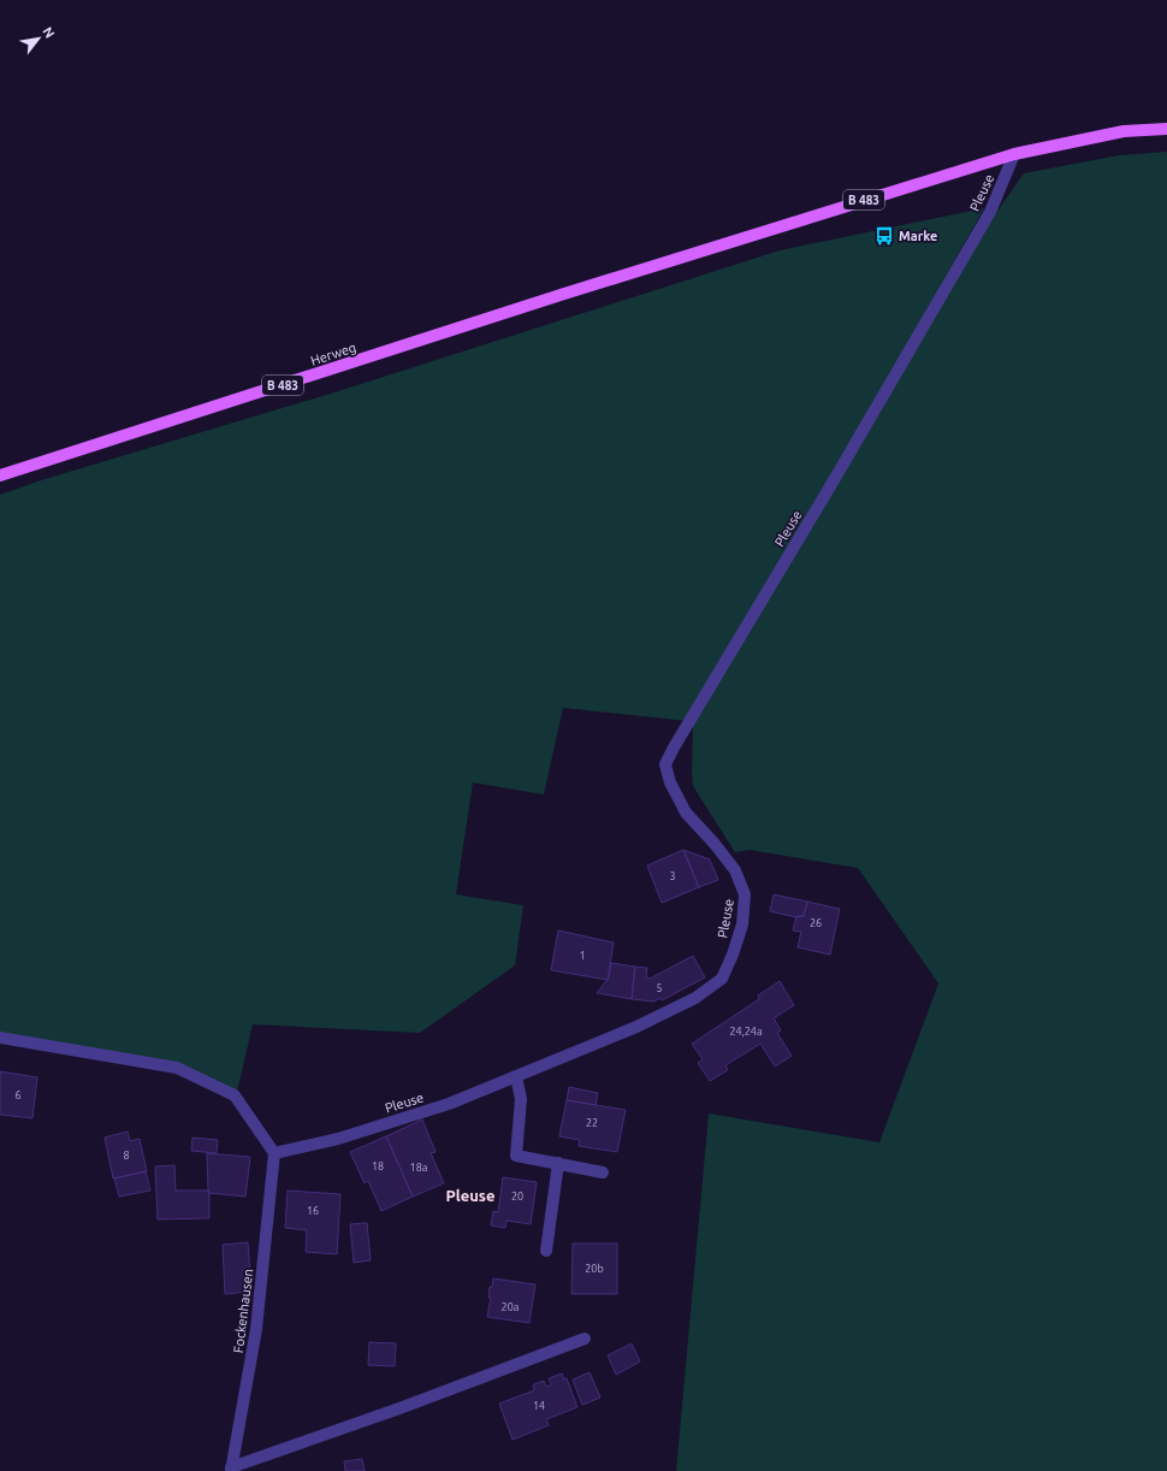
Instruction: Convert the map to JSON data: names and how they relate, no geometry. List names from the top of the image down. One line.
{"streets":{"main road":["B 483","Herweg"],"street":["Pleuse","Fockenhausen"]},"crossings":[["Pleuse","B 483"],["Pleuse","Herweg"],["Pleuse","Fockenhausen"],["B 483","Herweg"]],"districts":["Pleuse"],"places":{"bus stop":["Marke"]},"house_numbers":["3","26","1","5","24,24a","6","22","8","18","18a","20","16","20b","20a","14"],"north":"top right"}
